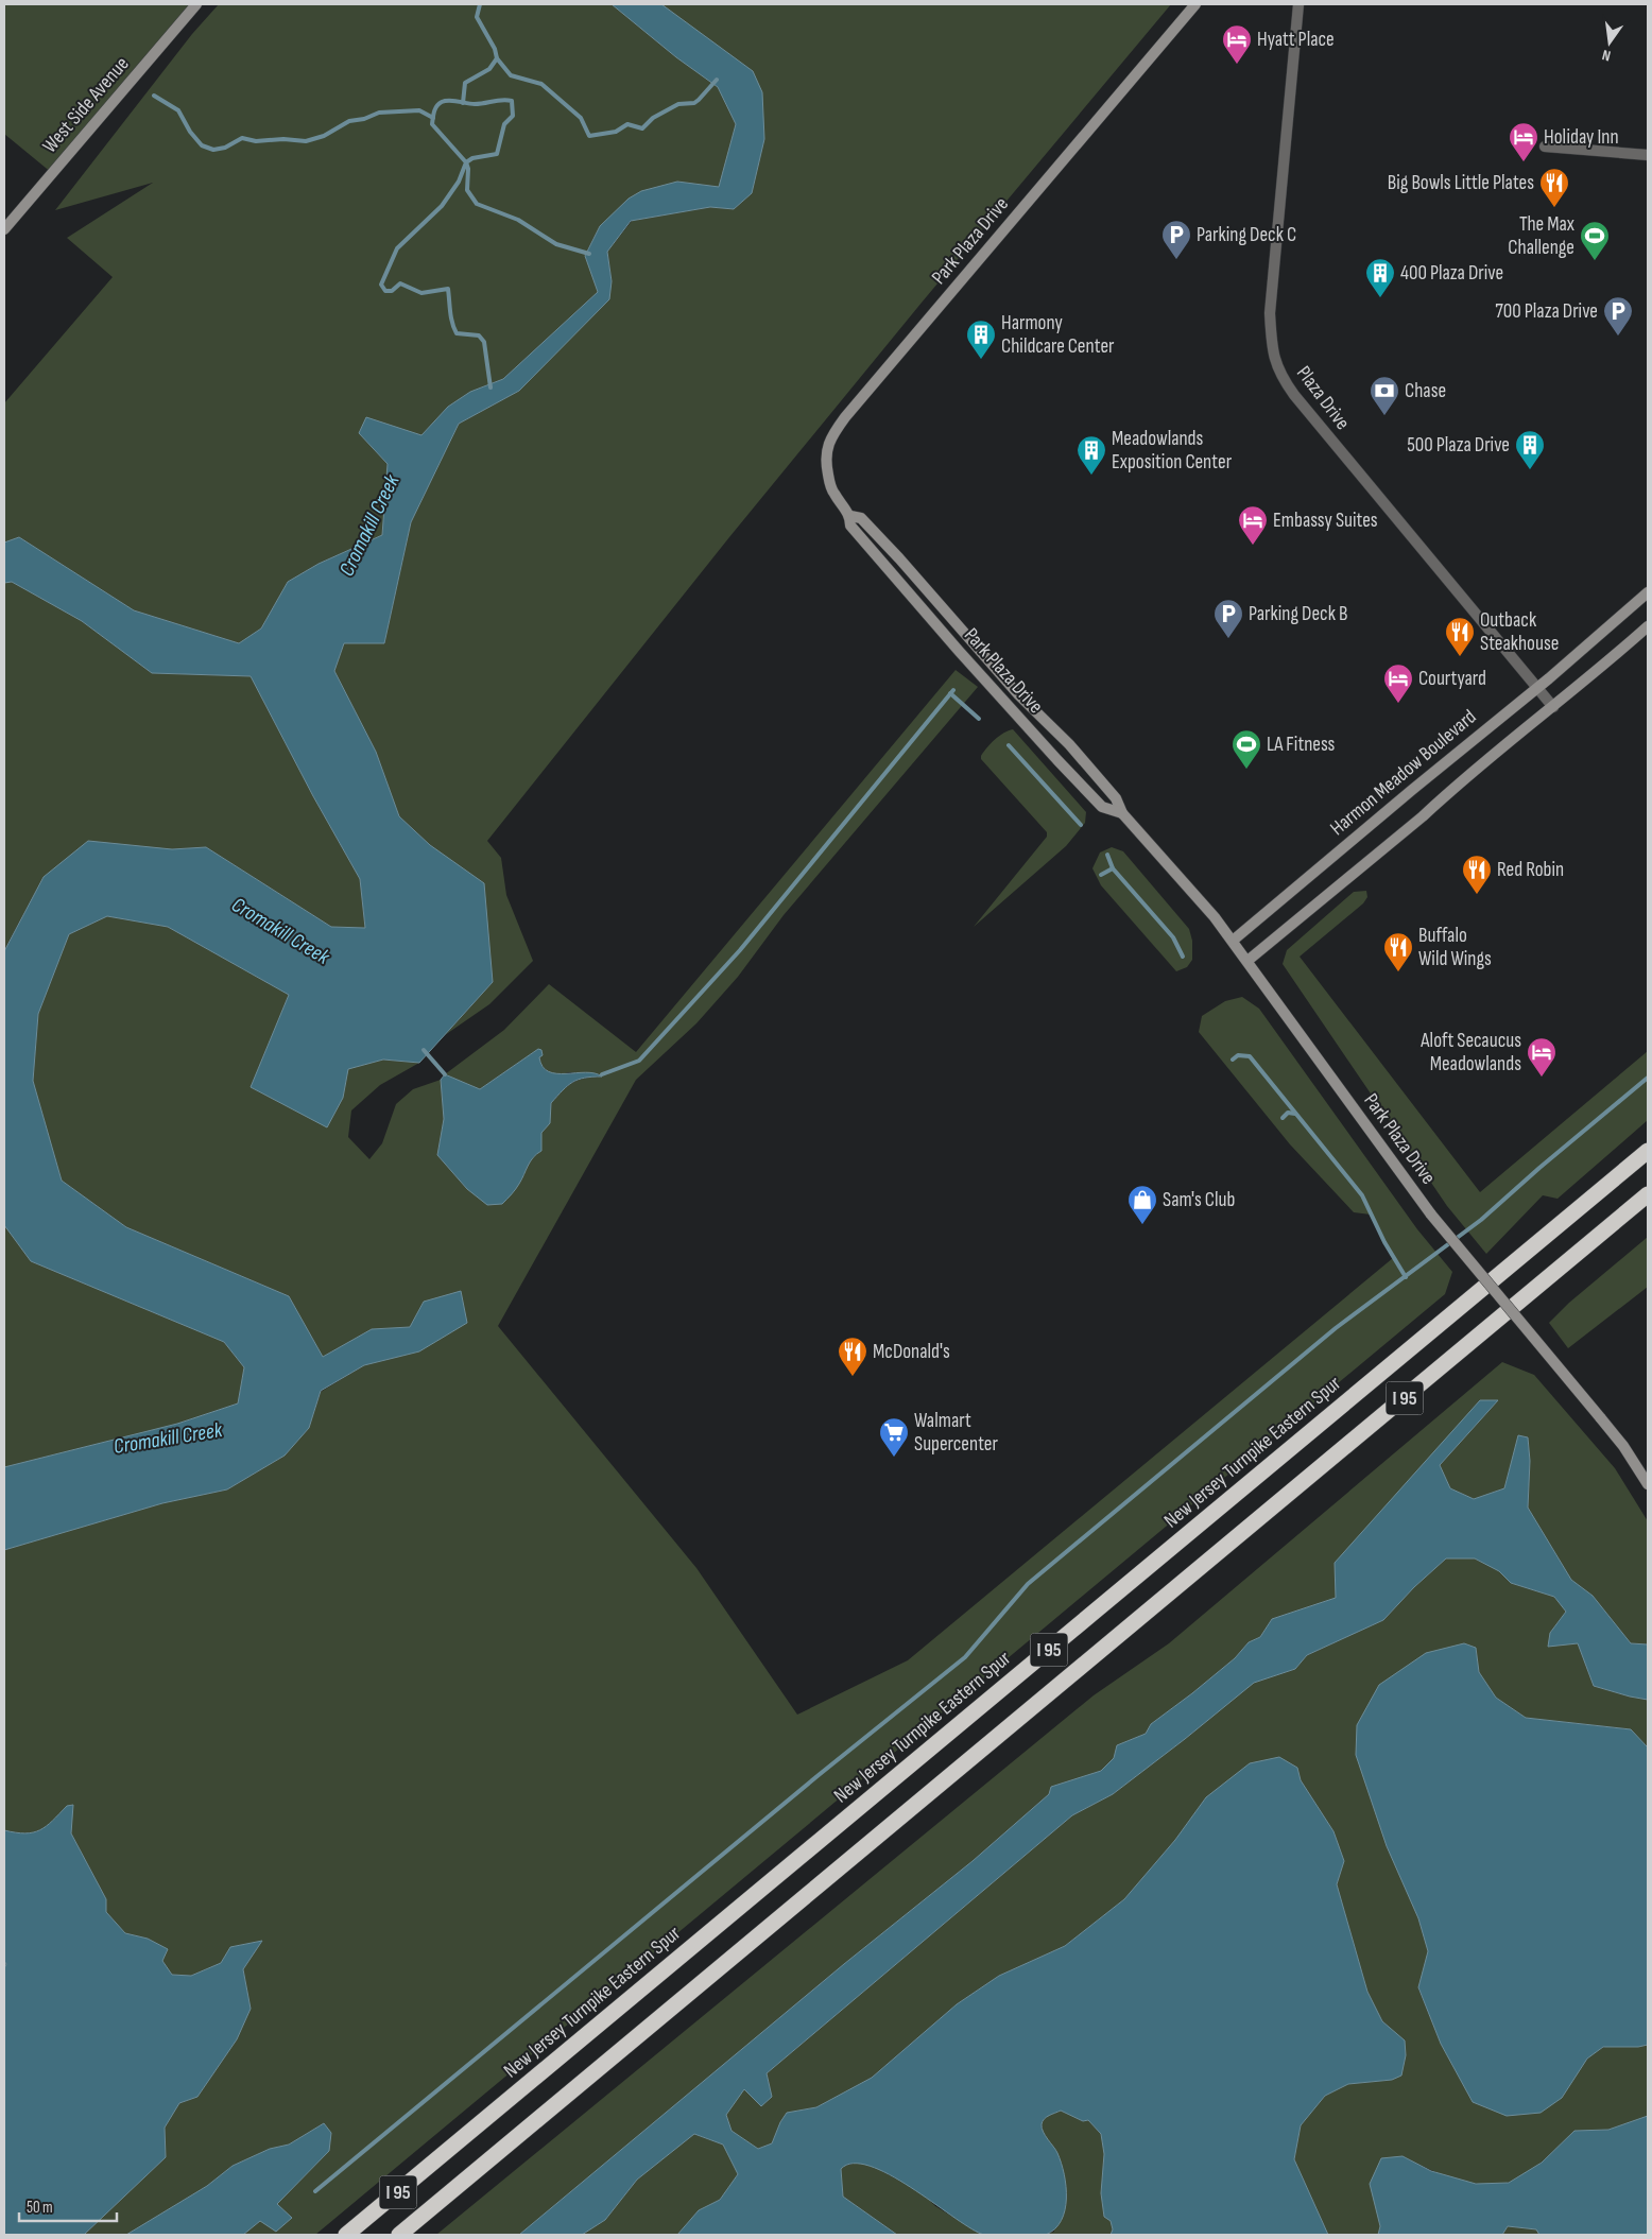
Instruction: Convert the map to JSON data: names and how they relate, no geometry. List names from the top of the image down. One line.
{"streets":{"highway":["I 95","New Jersey Turnpike Eastern Spur"],"street":["West Side Avenue","Park Plaza Drive","Plaza Drive","Harmon Meadow Boulevard"]},"crossings":[["Park Plaza Drive","Harmon Meadow Boulevard"],["Plaza Drive","Harmon Meadow Boulevard"]],"water":["Cromakill Creek"],"places":{"hotel":["Hyatt Place","Holiday Inn","Embassy Suites","Courtyard","Aloft Secaucus Meadowlands"],"restaurant":["Big Bowls Little Plates","Outback Steakhouse","Red Robin","Buffalo Wild Wings","McDonald's"],"parking":["Parking Deck C","700 Plaza Drive","Parking Deck B"],"sports":["The Max Challenge","LA Fitness"],"building":["400 Plaza Drive","Harmony Childcare Center","500 Plaza Drive","Meadowlands Exposition Center"],"bank":["Chase"],"shop":["Sam's Club"],"supermarket":["Walmart Supercenter"]},"scale_bar":"50 m","north":"bottom"}
